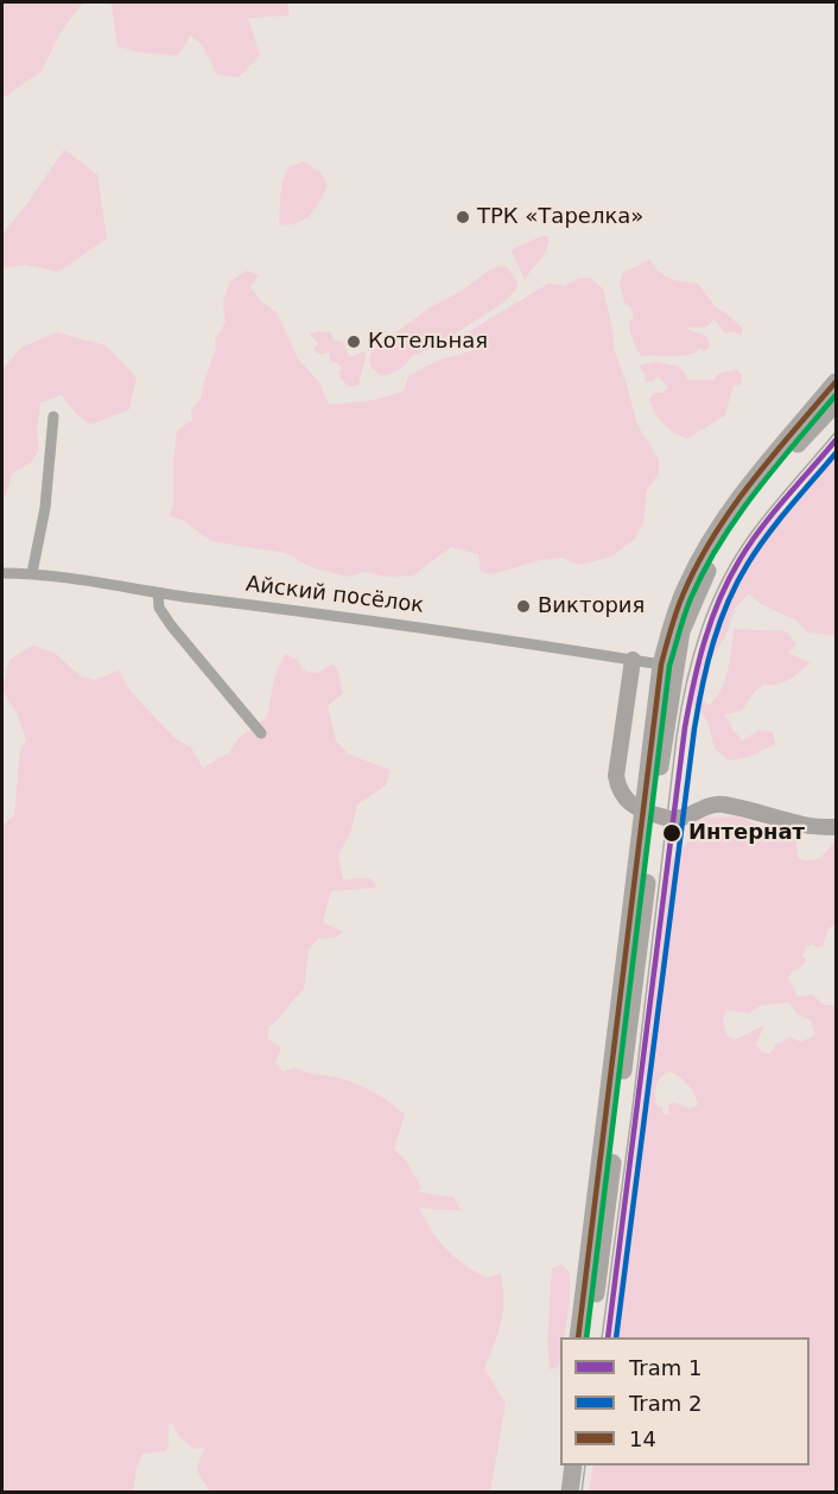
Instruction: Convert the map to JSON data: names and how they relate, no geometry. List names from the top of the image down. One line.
{"streets":{"street":["Айский посёлок"]},"places":["ТРК «Тарелка»","Котельная","Виктория","Интернат"],"lines":["transit line 14","tram line 1","tram line 2"],"legend":["Tram 1","Tram 2","14"]}
